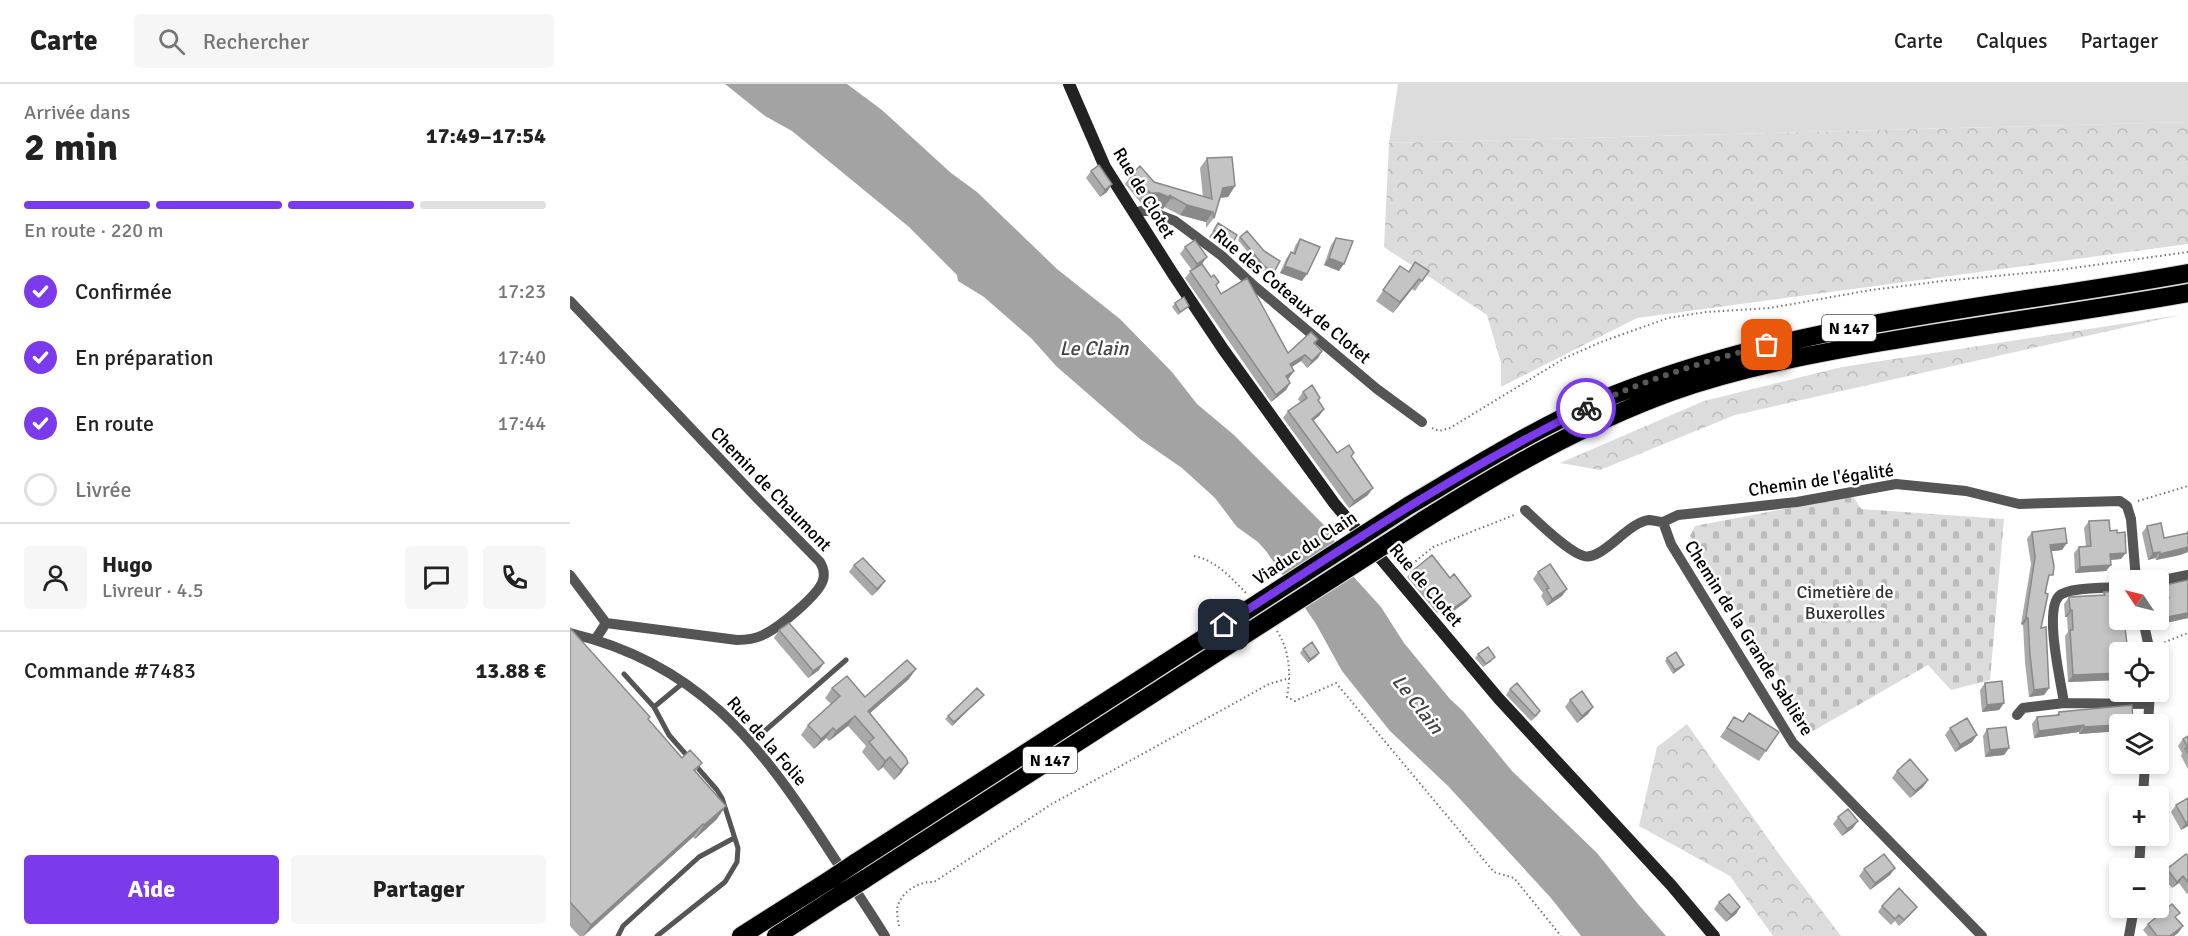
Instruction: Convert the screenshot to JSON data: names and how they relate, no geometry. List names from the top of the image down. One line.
{"streets":{"highway":["N 147","Viaduc du Clain"],"main road":["Rue de Clotet"],"street":["Rue des Coteaux de Clotet","Chemin de l'égalité","Chemin de Chaumont","Chemin de la Grande Sablière","Rue de la Folie"]},"crossings":[["Rue de Clotet","Rue des Coteaux de Clotet"],["Chemin de l'égalité","Chemin de la Grande Sablière"]],"water":["Le Clain"],"parks":["Cimetière de Buxerolles"],"north":"top left","page":{"header":"Carte","search":"Rechercher","nav":["Carte","Calques","Partager"],"heading":["2 min","Arrivée dans","17:49–17:54"],"panel":["Hugo","Livreur · 4.5","Commande #7483","13.88 €"],"bar":"En route · 220 m","list":[["Confirmée","17:23"],["En préparation","17:40"],["En route","17:44"],"Livrée"],"map_buttons":["+","−"],"buttons":["Aide","Partager"]}}
